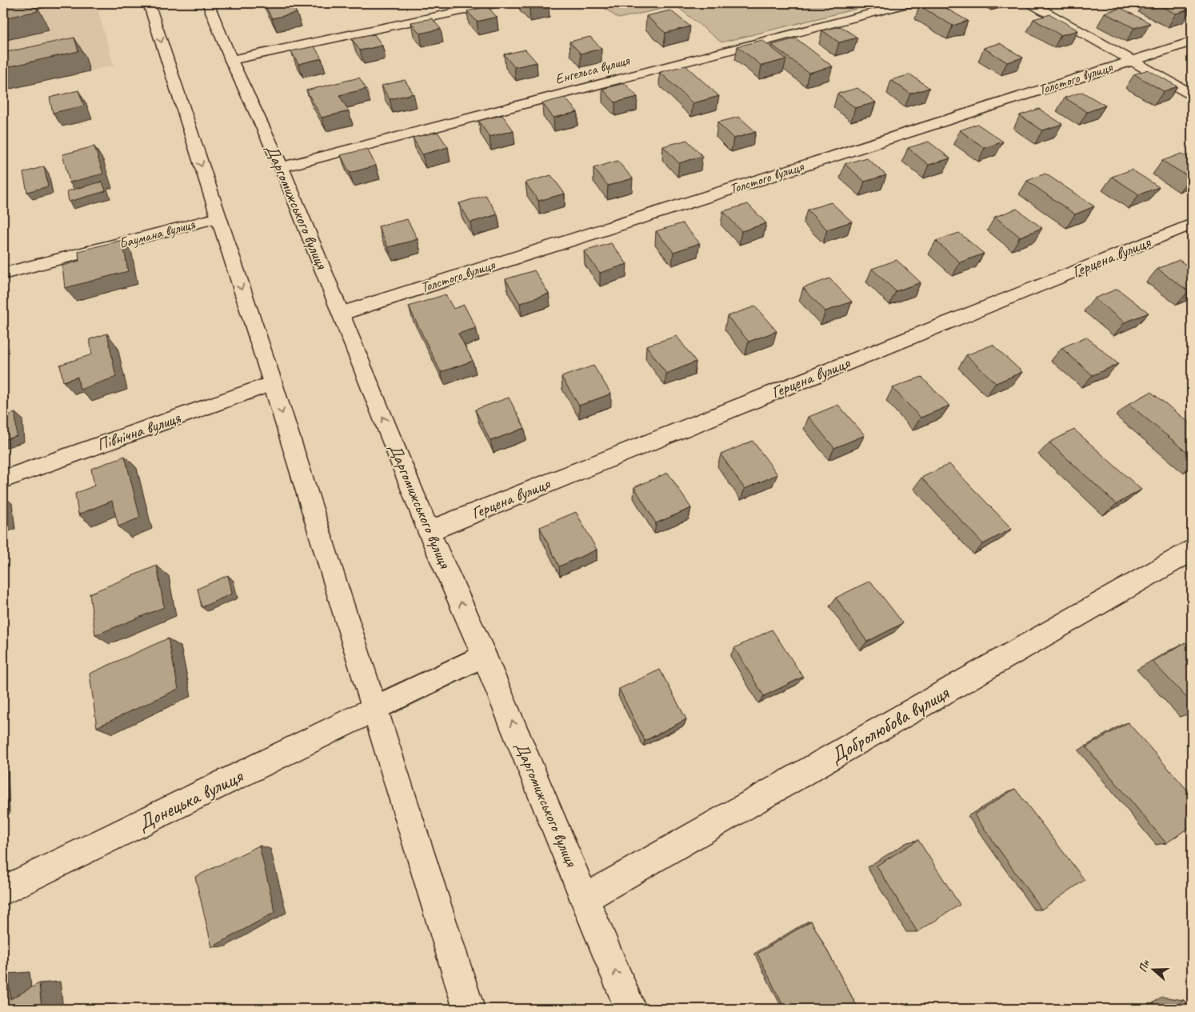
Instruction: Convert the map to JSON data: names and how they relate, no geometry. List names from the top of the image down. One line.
{"streets":{"street":["Енгельса вулиця","Толстого вулиця","Даргомижського вулиця","Баумана вулиця","Герцена вулиця","Північна вулиця","Добролюбова вулиця","Донецька вулиця"]},"crossings":[["Енгельса вулиця","Даргомижського вулиця"],["Толстого вулиця","Даргомижського вулиця"],["Даргомижського вулиця","Герцена вулиця"],["Даргомижського вулиця","Добролюбова вулиця"]],"north":"left"}
